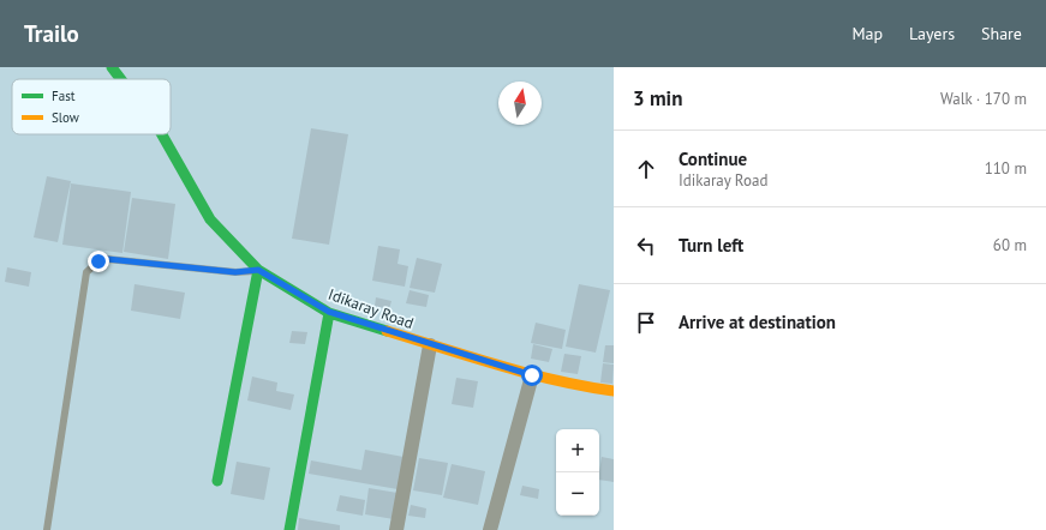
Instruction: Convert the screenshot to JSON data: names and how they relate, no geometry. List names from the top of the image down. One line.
{"streets":{"street":["Idikaray Road"]},"legend":["Fast","Slow"],"north":"top","page":{"header":"Trailo","nav":["Map","Layers","Share"],"heading":["3 min","Walk · 170 m"],"list":[["Continue","Idikaray Road","110 m"],["Turn left","60 m"],"Arrive at destination"],"map_buttons":["+","−"]}}
